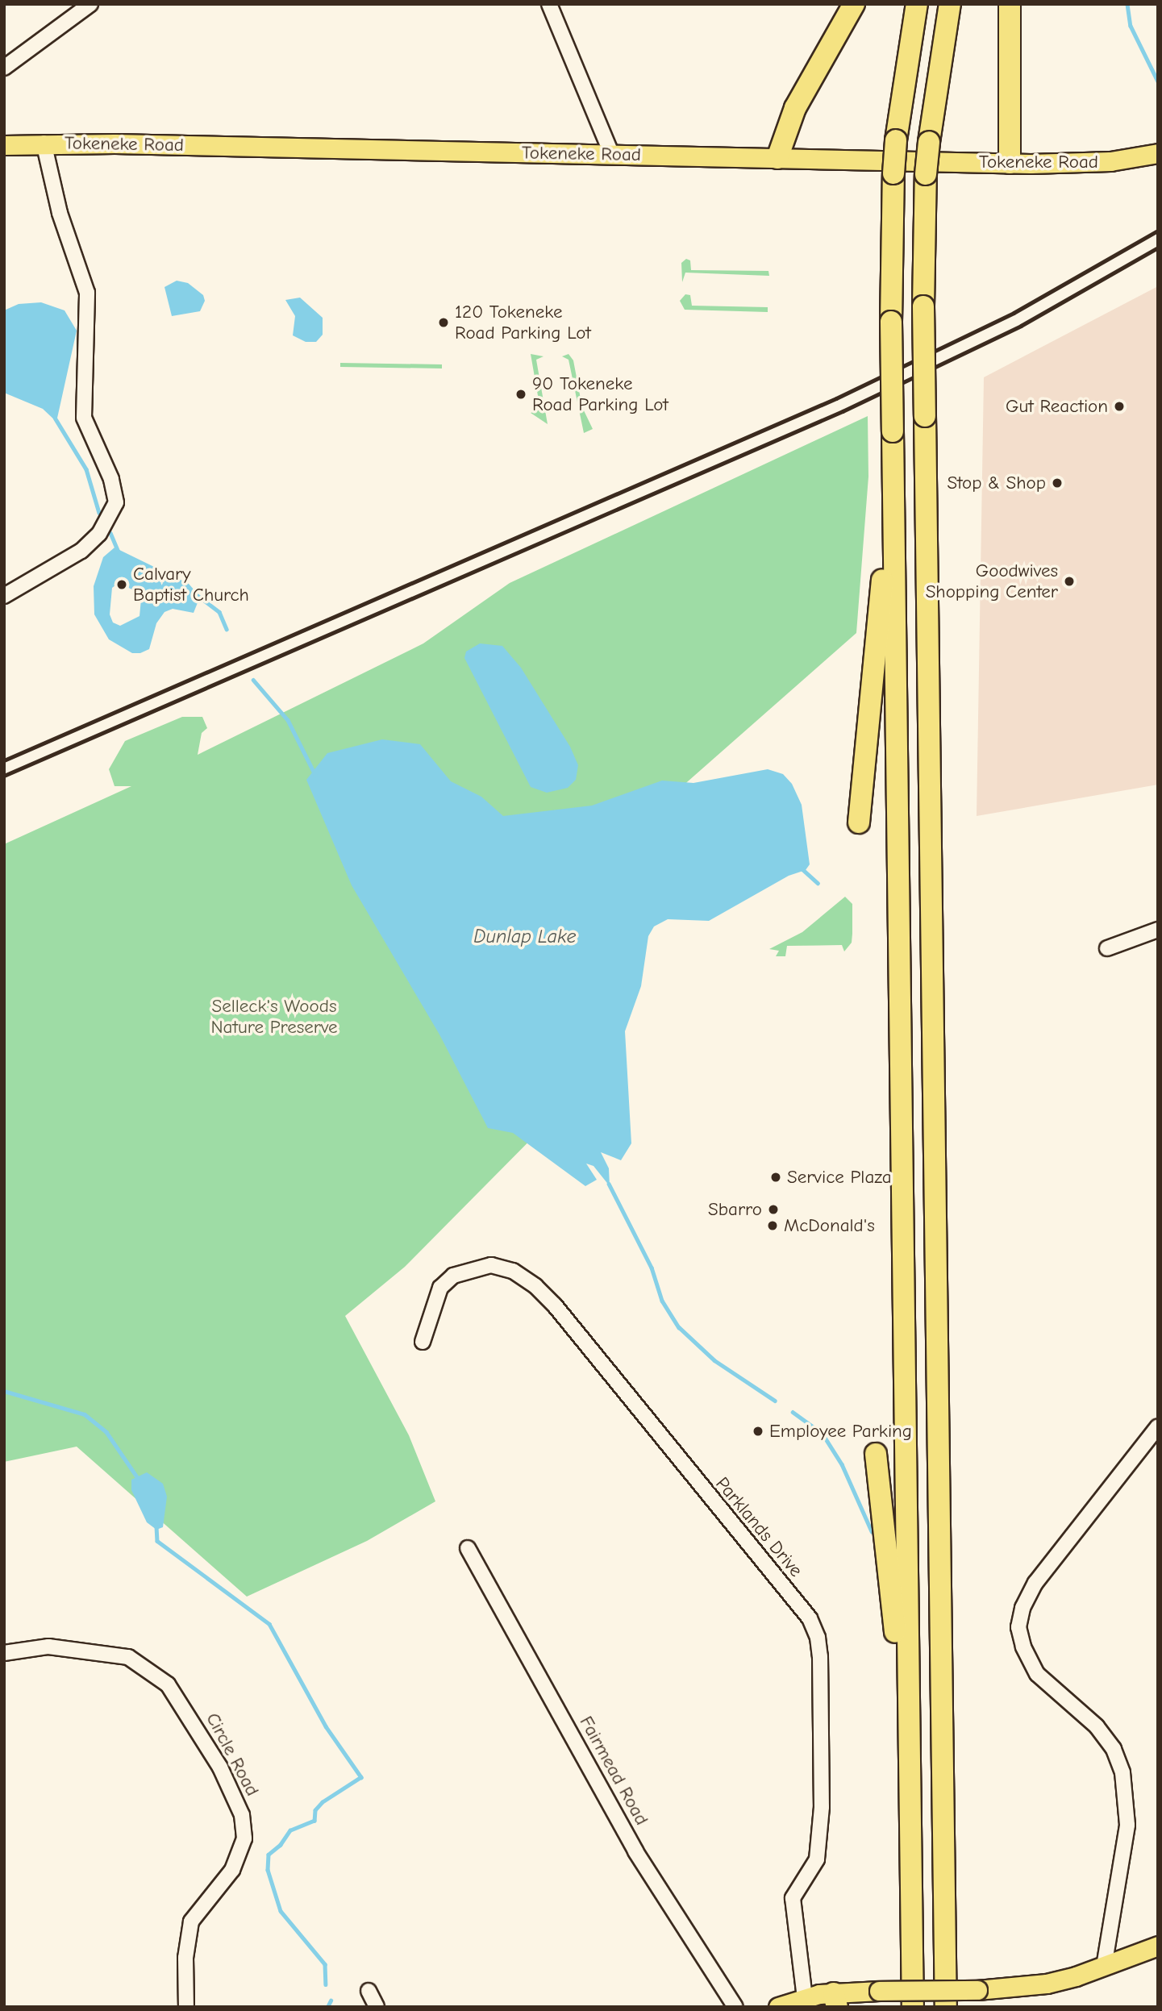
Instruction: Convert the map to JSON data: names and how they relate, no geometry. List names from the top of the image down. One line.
{"streets":{"main road":["Tokeneke Road"],"street":["Parklands Drive","Circle Road","Fairmead Road"]},"water":["Dunlap Lake"],"parks":["Selleck's Woods Nature Preserve"],"places":["120 Tokeneke Road Parking Lot","90 Tokeneke Road Parking Lot","Gut Reaction","Stop & Shop","Goodwives Shopping Center","Calvary Baptist Church","Service Plaza","Sbarro","McDonald's","Employee Parking"]}
